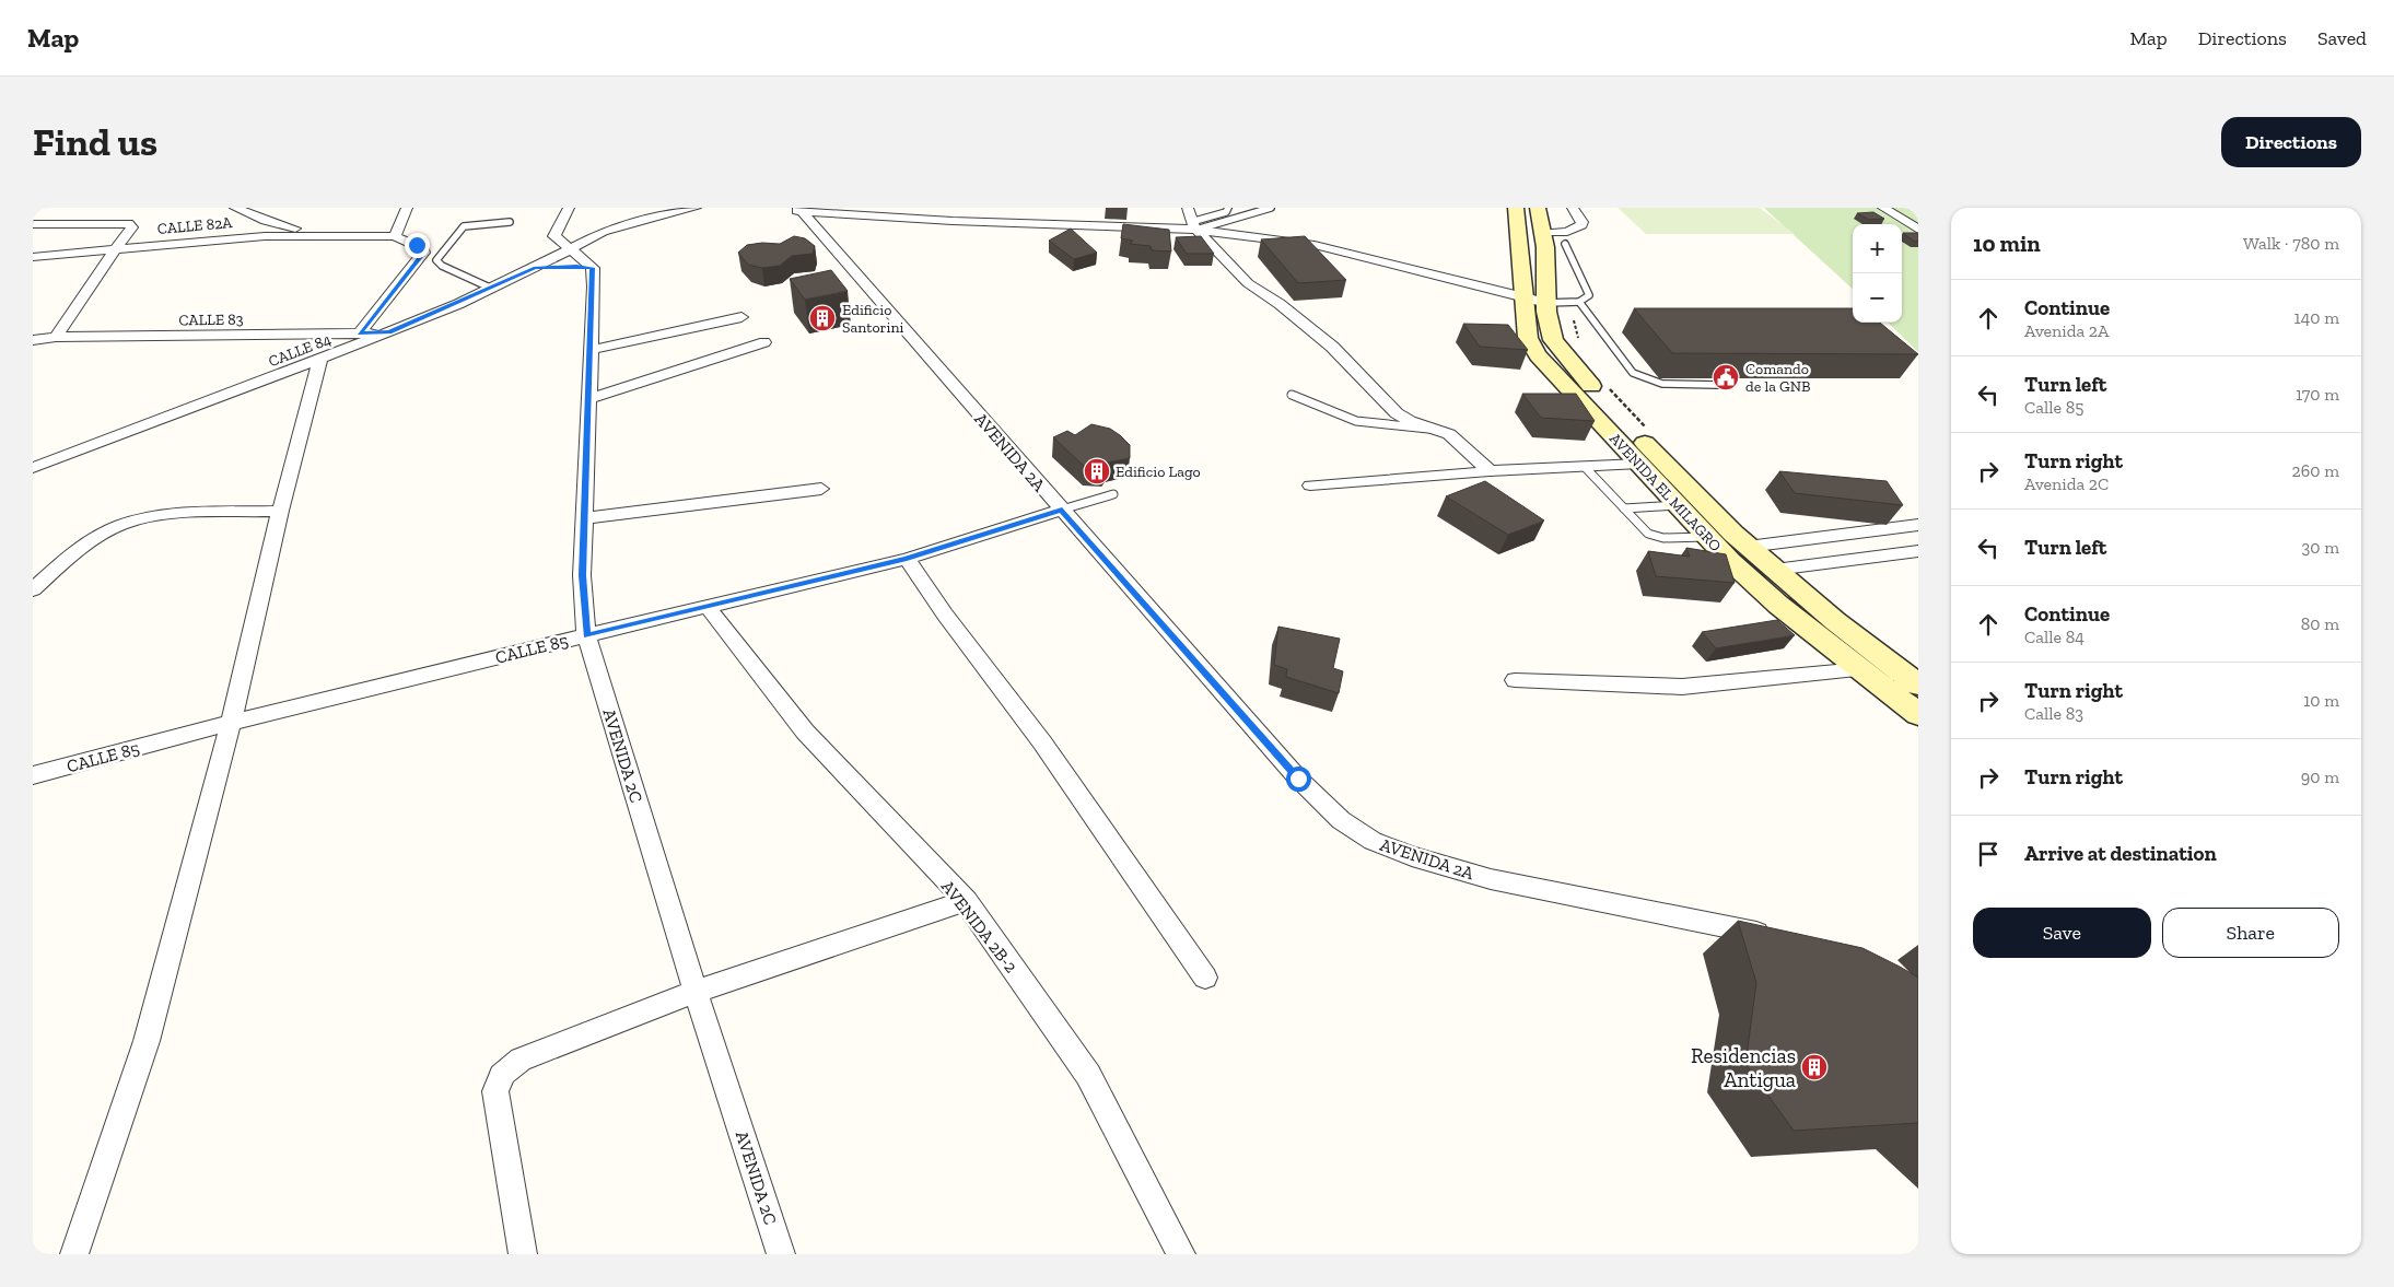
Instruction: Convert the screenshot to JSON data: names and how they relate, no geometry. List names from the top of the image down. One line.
{"streets":{"main road":["AVENIDA EL MILAGRO"],"street":["CALLE 82A","CALLE 83","CALLE 84","AVENIDA 2A","CALLE 85","AVENIDA 2C","AVENIDA 2B-2"]},"crossings":[["CALLE 83","CALLE 84"],["AVENIDA 2A","CALLE 85"],["CALLE 85","AVENIDA 2C"],["CALLE 85","AVENIDA 2B-2"]],"places":{"building":["Edificio Santorini","Edificio Lago","Residencias Antigua"],"public building":["Comando de la GNB"]},"page":{"header":"Map","nav":["Map","Directions","Saved"],"buttons":["Directions",["Save","Share"]],"title":"Find us","heading":["10 min","Walk · 780 m"],"map_buttons":["+","−"],"list":[["Continue","Avenida 2A","140 m"],["Turn left","Calle 85","170 m"],["Turn right","Avenida 2C","260 m"],["Turn left","30 m"],["Continue","Calle 84","80 m"],["Turn right","Calle 83","10 m"],["Turn right","90 m"],"Arrive at destination"]}}
